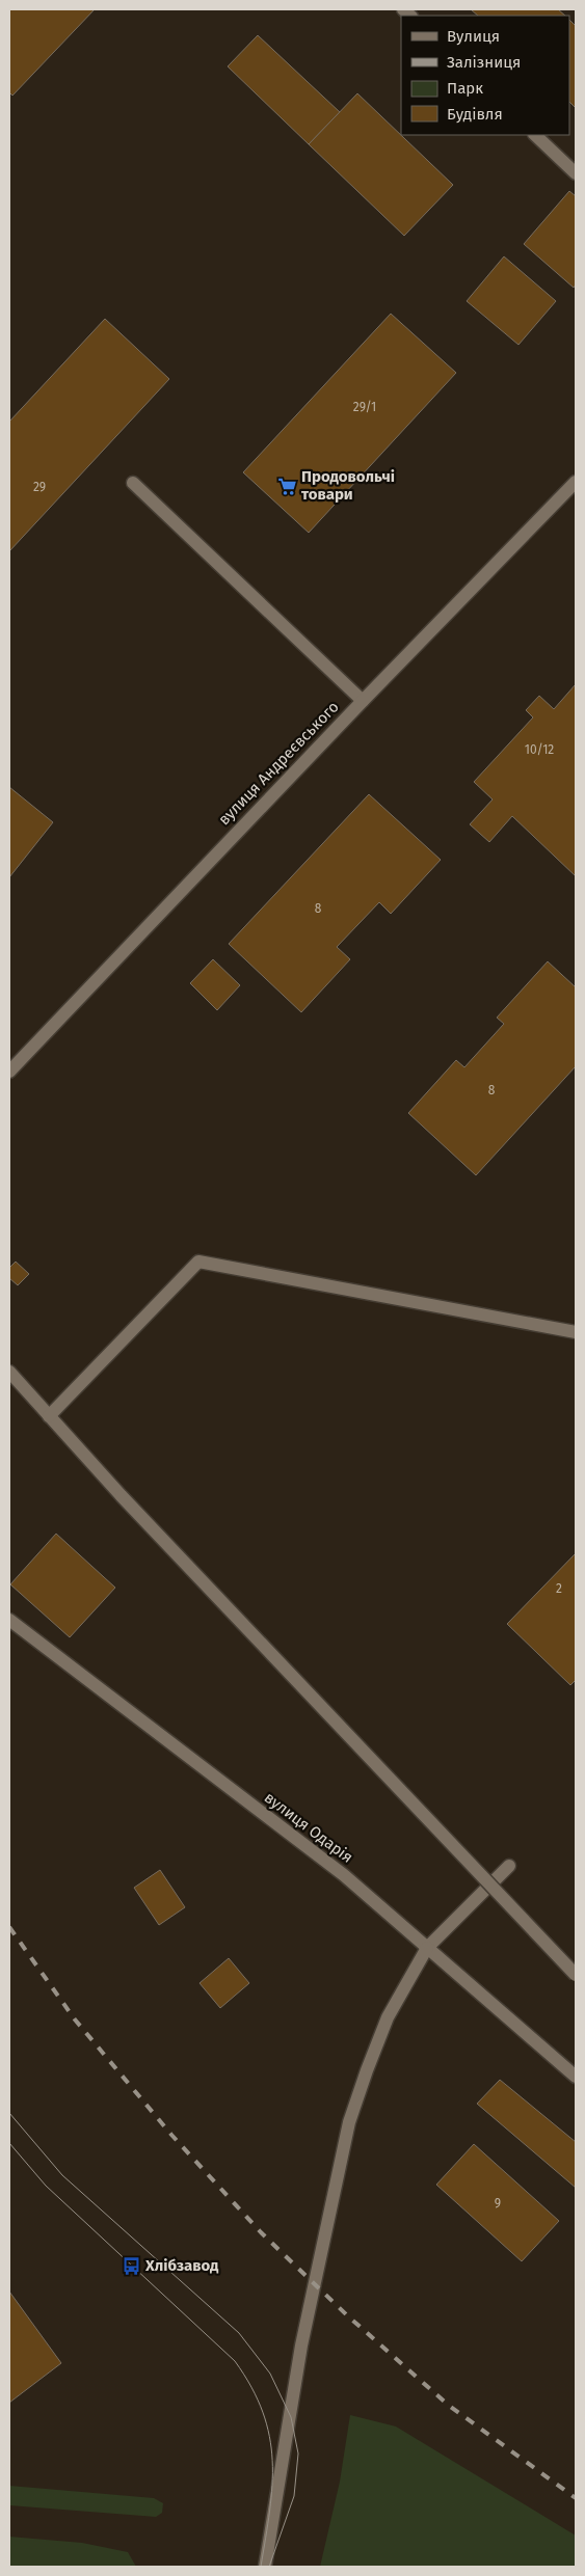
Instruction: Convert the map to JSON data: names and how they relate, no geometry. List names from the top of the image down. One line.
{"streets":{"street":["вулиця Андреєвського","вулиця Одарія"]},"places":{"supermarket":["Продовольчі товари"],"bus stop":["Хлібзавод"]},"house_numbers":["29/1","29","10/12","8","8","2","9"],"legend":["Вулиця","Залізниця","Парк","Будівля"]}
